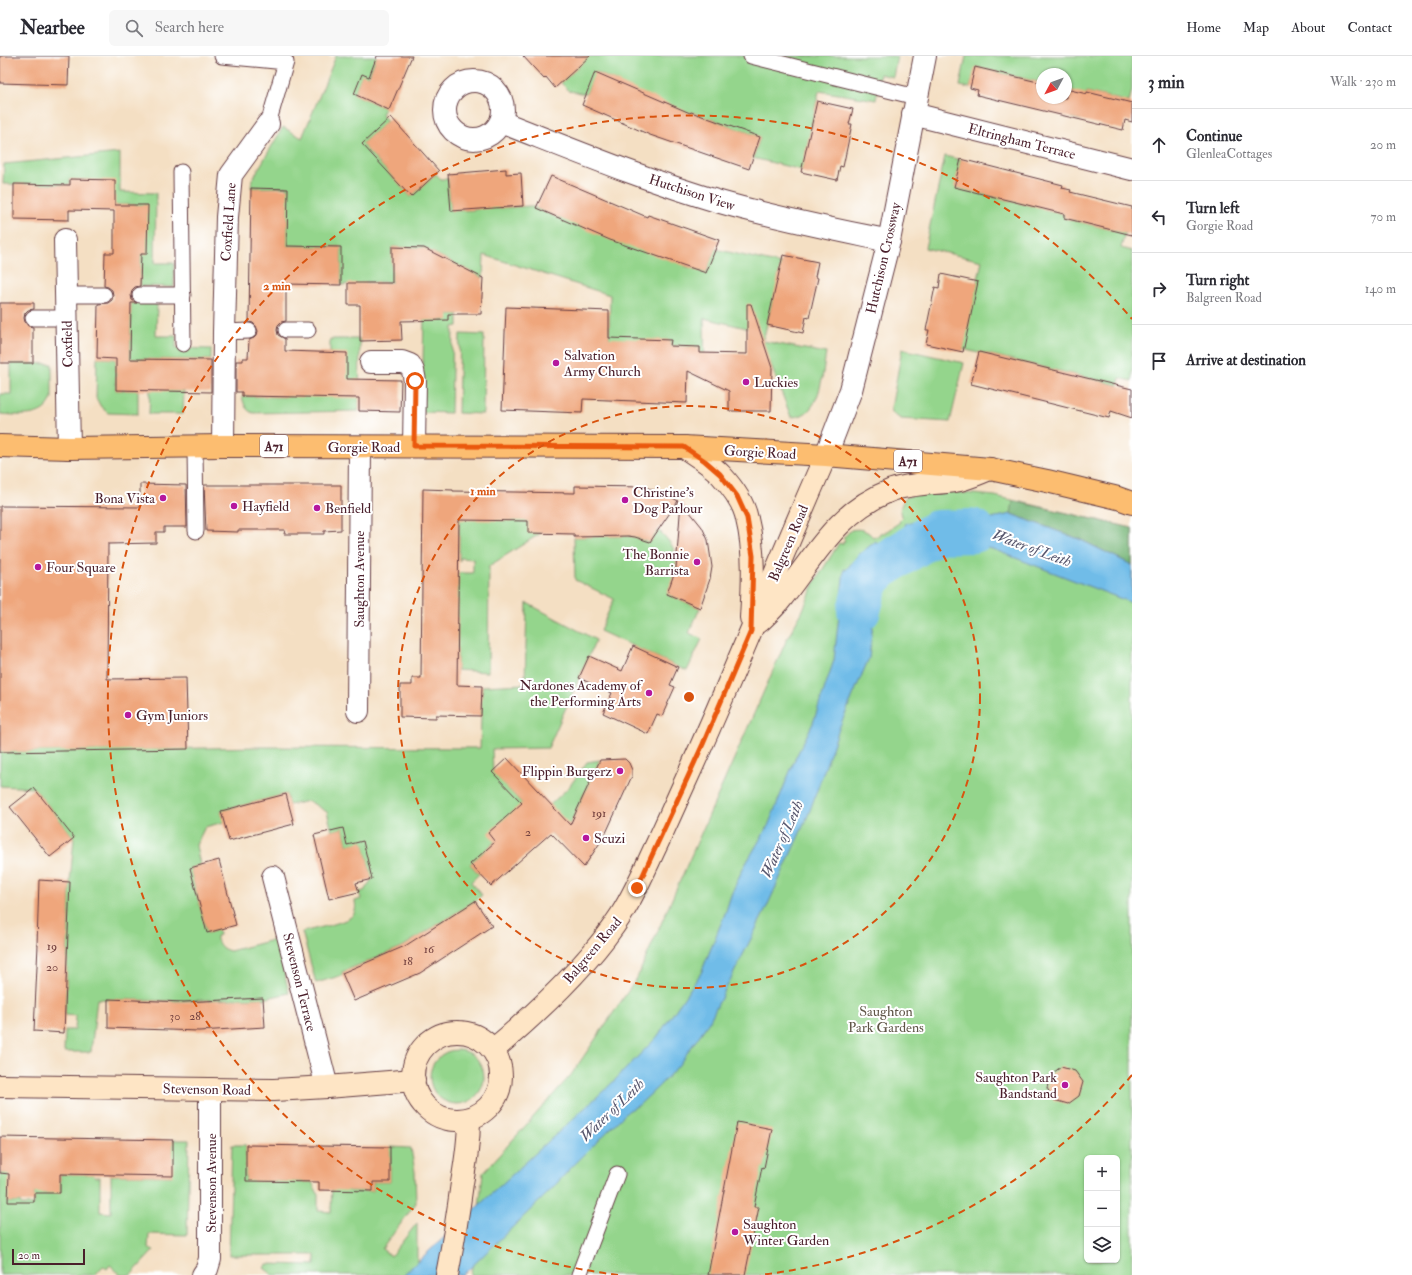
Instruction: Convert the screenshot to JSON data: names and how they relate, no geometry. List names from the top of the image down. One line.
{"streets":{"main road":["A71","Gorgie Road"],"street":["Eltringham Terrace","Hutchison View","Coxfield Lane","Hutchison Crossway","Coxfield","Balgreen Road","Saughton Avenue","Stevenson Terrace","Stevenson Road","Stevenson Avenue"]},"crossings":[["Eltringham Terrace","Hutchison Crossway"],["Hutchison View","Hutchison Crossway"],["Coxfield Lane","Gorgie Road"],["Hutchison Crossway","Gorgie Road"],["Hutchison Crossway","Balgreen Road"],["Coxfield","Gorgie Road"],["Gorgie Road","Balgreen Road"],["Gorgie Road","Saughton Avenue"],["Balgreen Road","Stevenson Road"],["Stevenson Terrace","Stevenson Road"],["Stevenson Road","Stevenson Avenue"]],"water":["Water of Leith"],"parks":["Saughton Park Gardens"],"places":["Salvation Army Church","Luckies","Bona Vista","Christine's Dog Parlour","Hayfield","Benfield","The Bonnie Barrista","Four Square","Nardones Academy of the Performing Arts","Gym Juniors","Flippin Burgerz","Scuzi","Saughton Park Bandstand","Saughton Winter Garden"],"house_numbers":["191","2","19","16","18","20","30","28"],"scale_bar":"20 m","north":"bottom left","page":{"header":"Nearbee","search":"Search here","nav":["Home","Map","About","Contact"],"heading":["3 min","Walk · 230 m"],"list":[["Continue","GlenleaCottages","20 m"],["Turn left","Gorgie Road","70 m"],["Turn right","Balgreen Road","140 m"],"Arrive at destination"],"map_buttons":["+","−"],"scale":"20 m"},"rings":["2 min","1 min"]}
